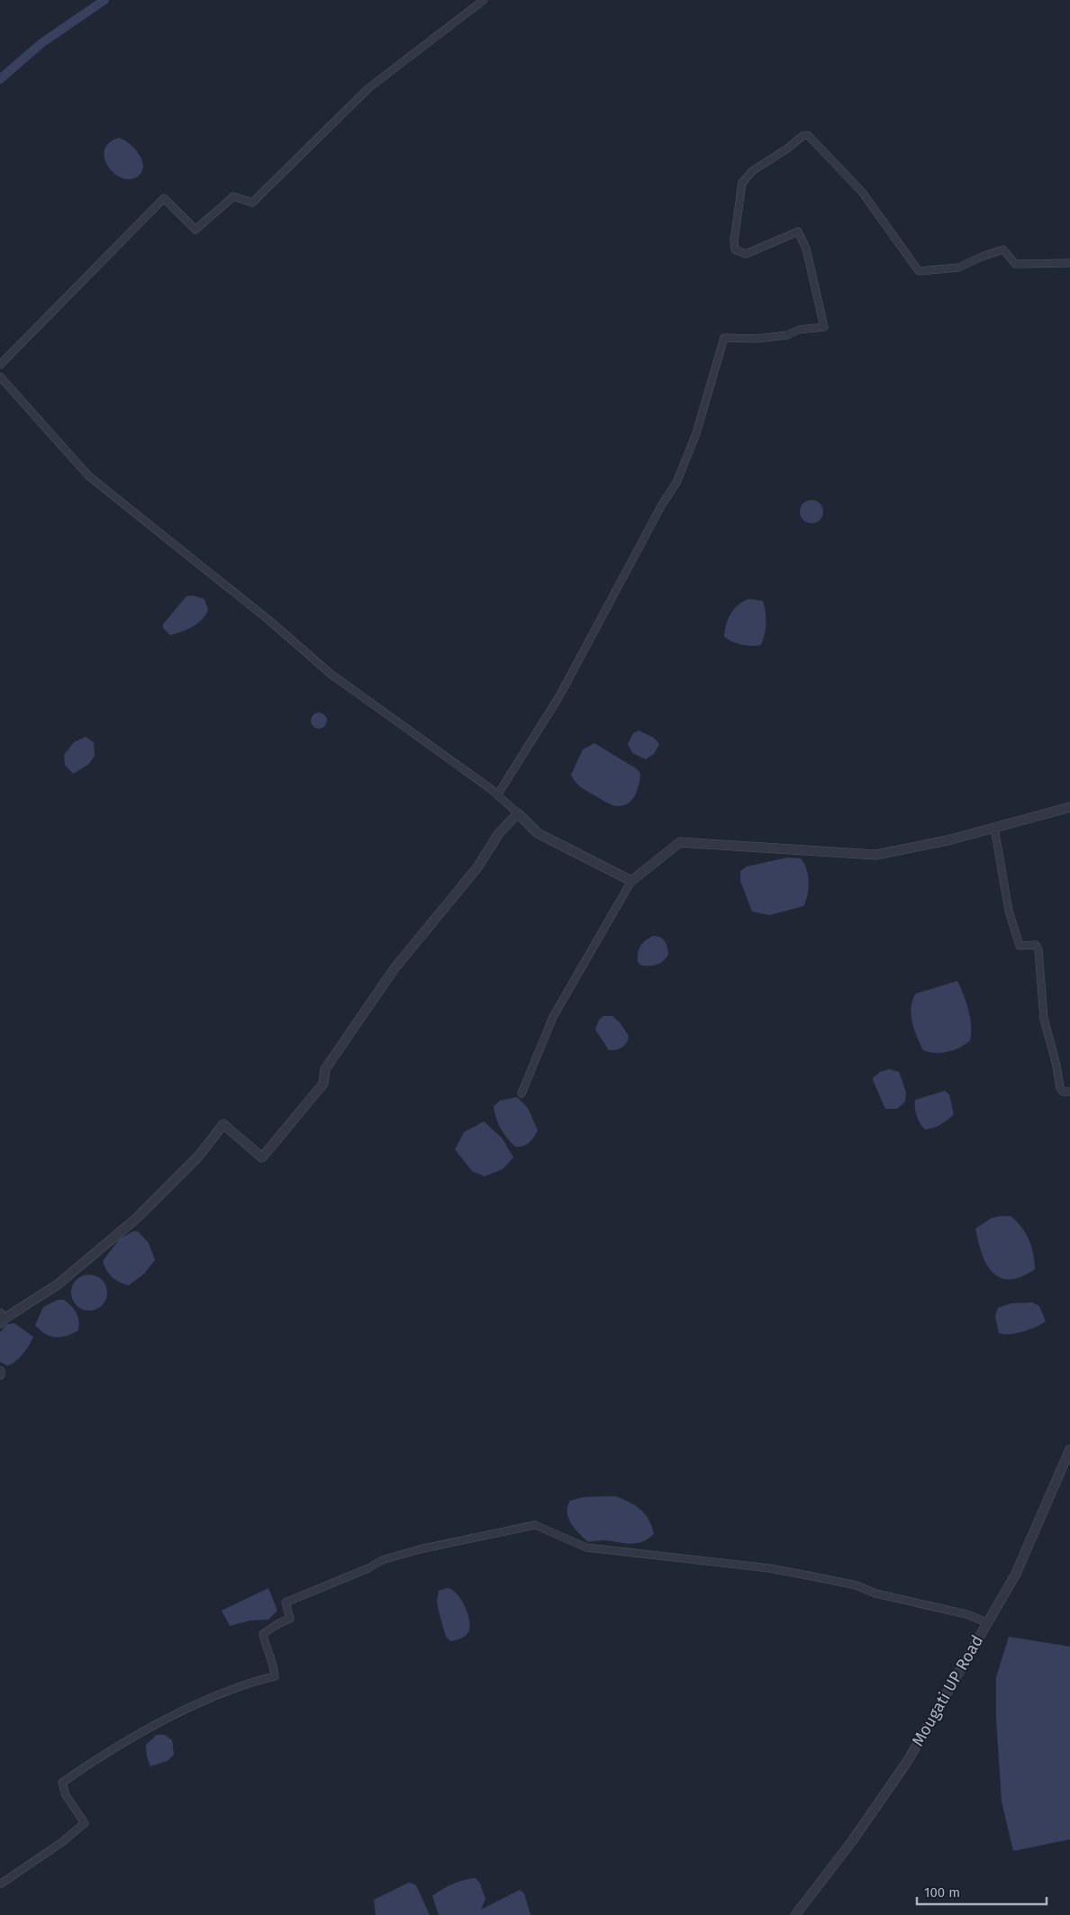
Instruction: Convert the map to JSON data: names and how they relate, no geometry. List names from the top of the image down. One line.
{"streets":{"street":["Mougati UP Road"]},"scale_bar":"100 m"}
